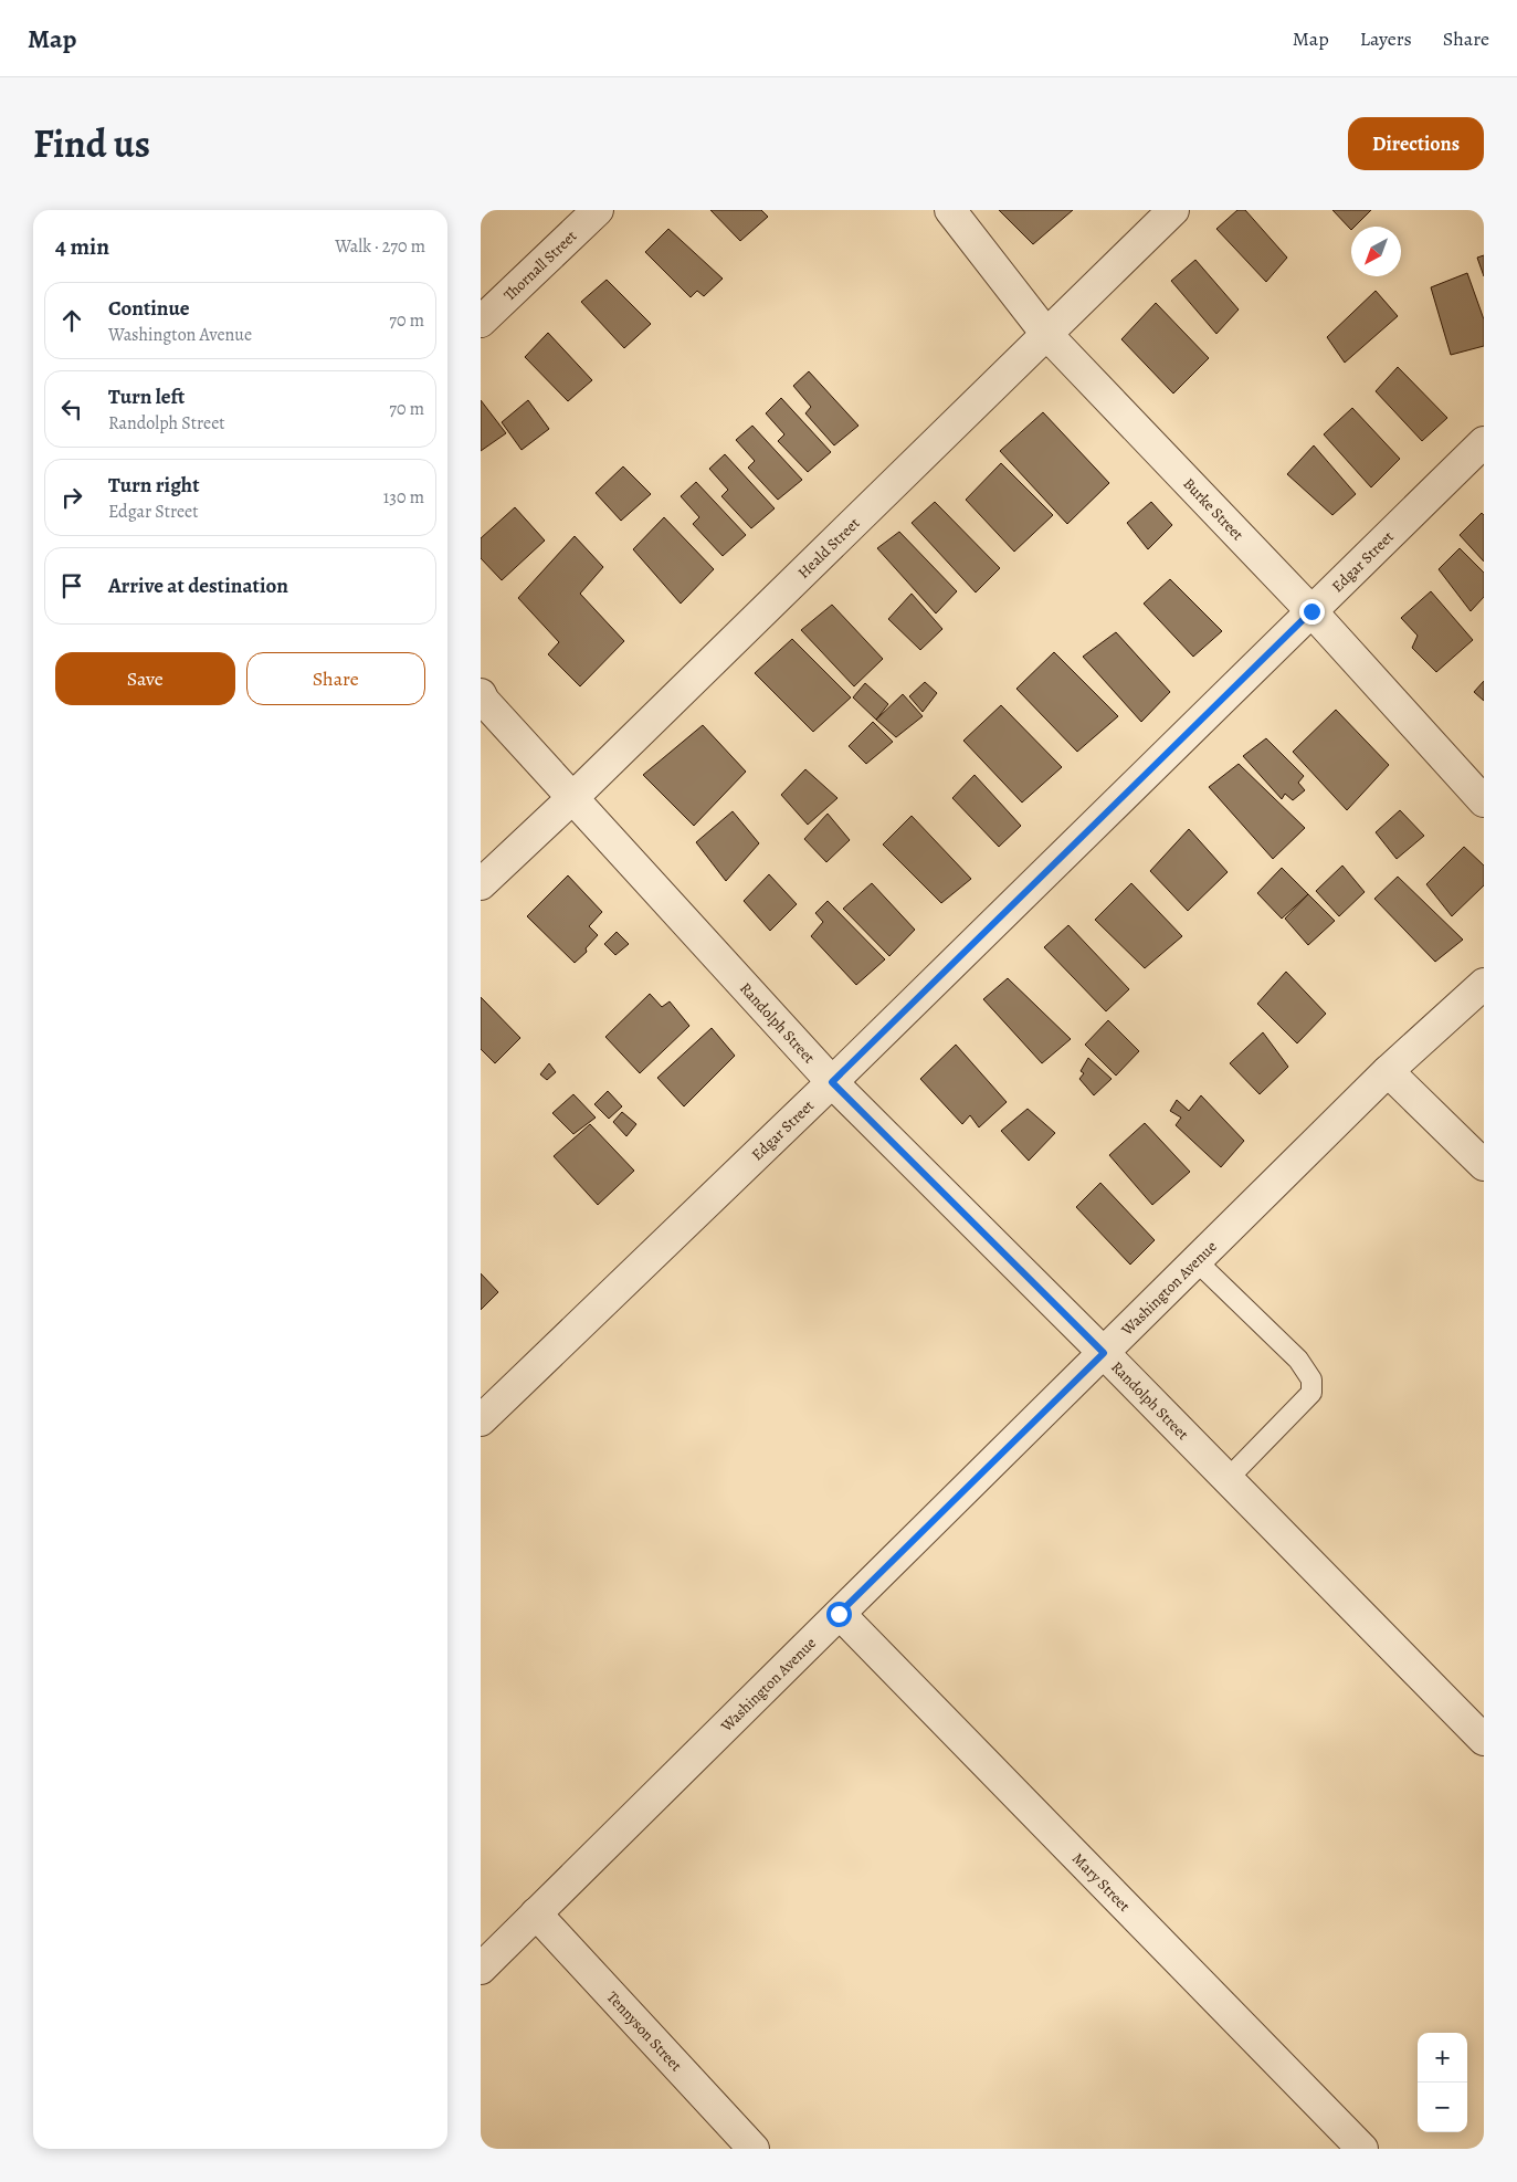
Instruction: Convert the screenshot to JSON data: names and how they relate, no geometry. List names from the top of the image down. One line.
{"streets":{"street":["Thornall Street","Burke Street","Heald Street","Edgar Street","Randolph Street","Washington Avenue","Mary Street","Tennyson Street"]},"crossings":[["Burke Street","Heald Street"],["Burke Street","Edgar Street"],["Heald Street","Randolph Street"],["Edgar Street","Randolph Street"],["Randolph Street","Washington Avenue"],["Washington Avenue","Mary Street"],["Washington Avenue","Tennyson Street"]],"north":"bottom left","page":{"header":"Map","nav":["Map","Layers","Share"],"title":"Find us","buttons":["Directions",["Save","Share"]],"heading":["4 min","Walk · 270 m"],"list":[["Continue","Washington Avenue","70 m"],["Turn left","Randolph Street","70 m"],["Turn right","Edgar Street","130 m"],"Arrive at destination"],"map_buttons":["+","−"]}}
